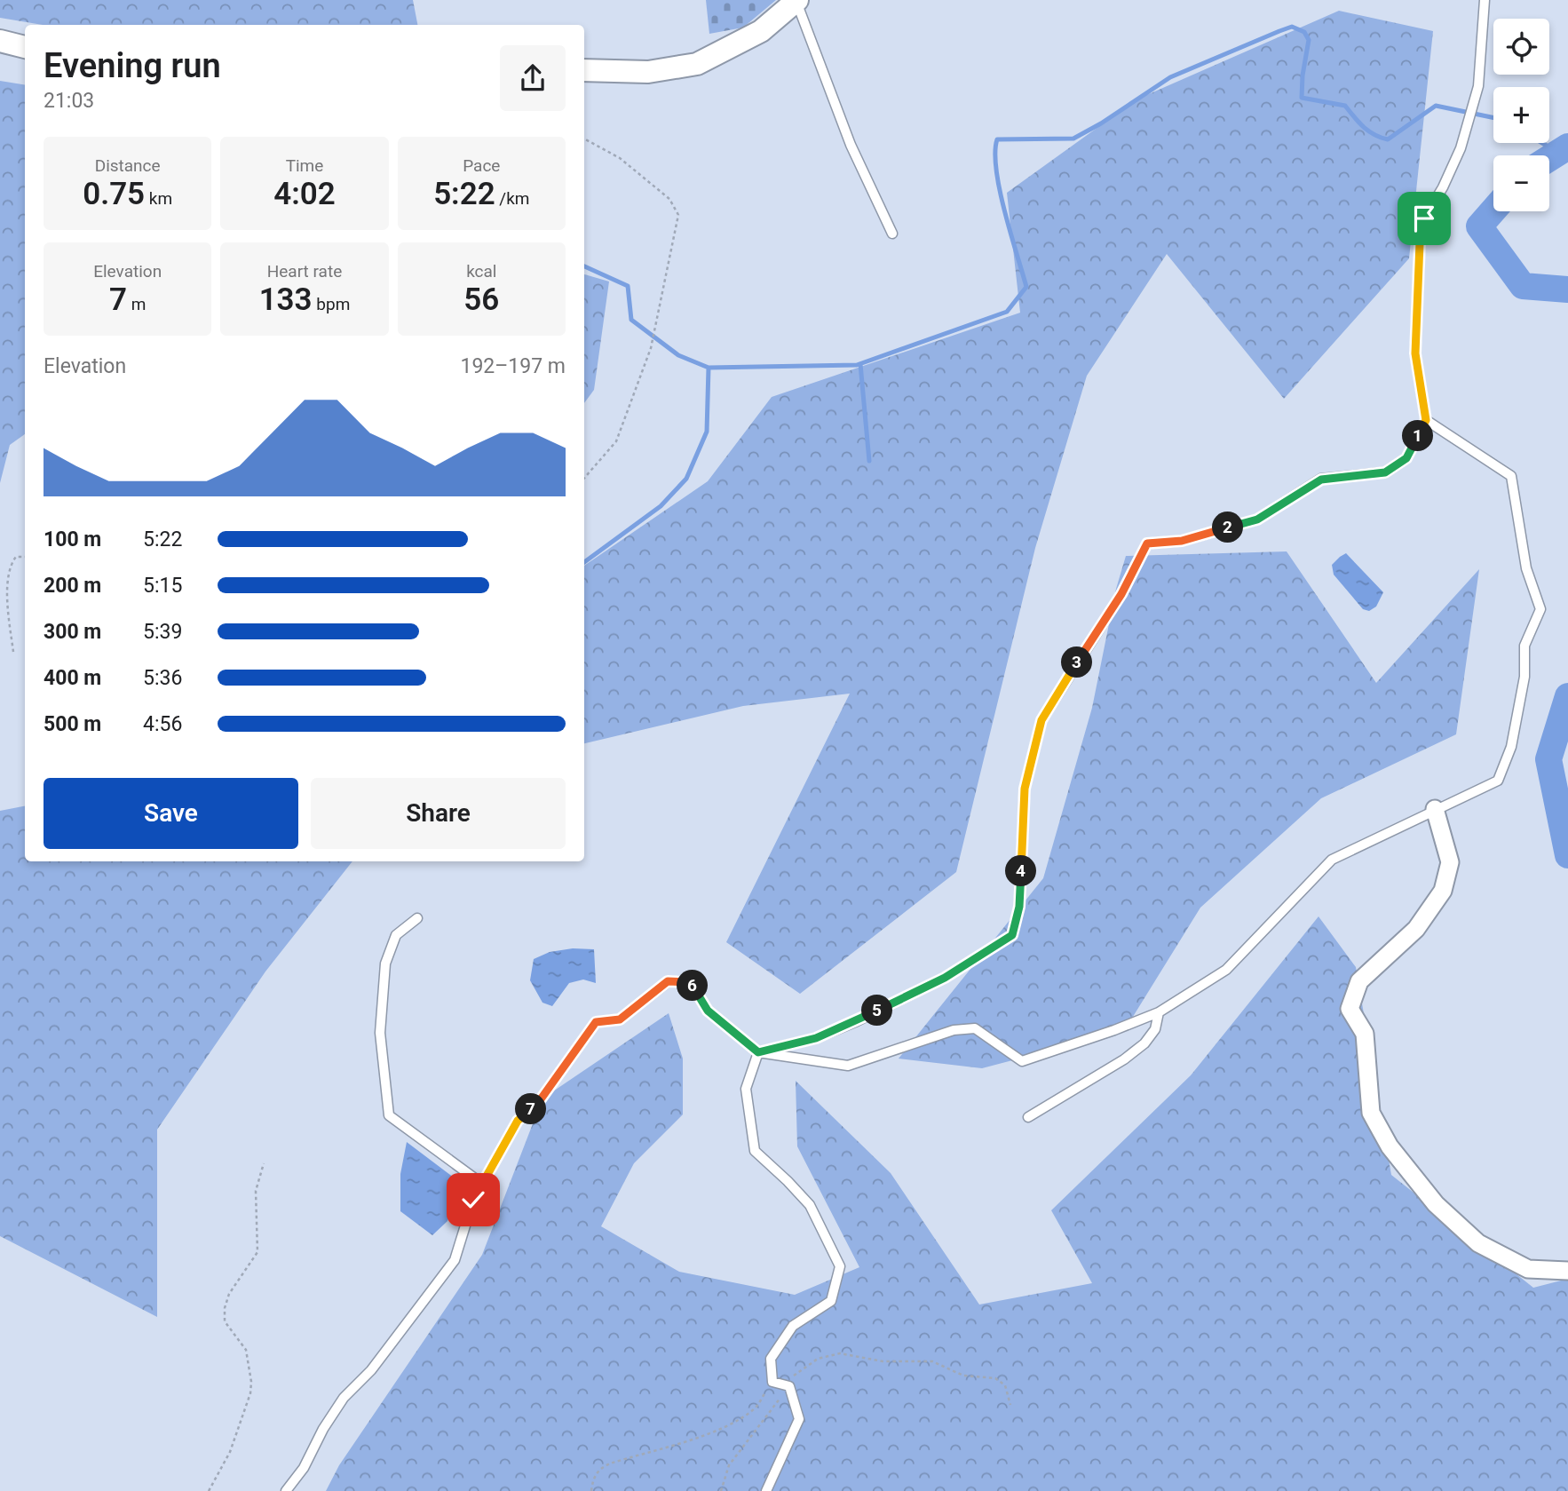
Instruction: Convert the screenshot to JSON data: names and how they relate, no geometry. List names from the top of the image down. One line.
{"page":{"map_buttons":["+","−"],"heading":["Evening run","21:03"],"stats":[["Distance","0.75 km"],["Time","4:02"],["Pace","5:22 /km"],["Elevation","7 m"],["Heart rate","133 bpm"],["kcal","56"]],"chart":["Elevation","192–197 m"],"pins":["1","2","3","4","6","5","7"],"list":[{"name":"100 m","note":"5:22"},{"name":"200 m","note":"5:15"},{"name":"300 m","note":"5:39"},{"name":"400 m","note":"5:36"},{"name":"500 m","note":"4:56"}],"buttons":["Save","Share"]}}
